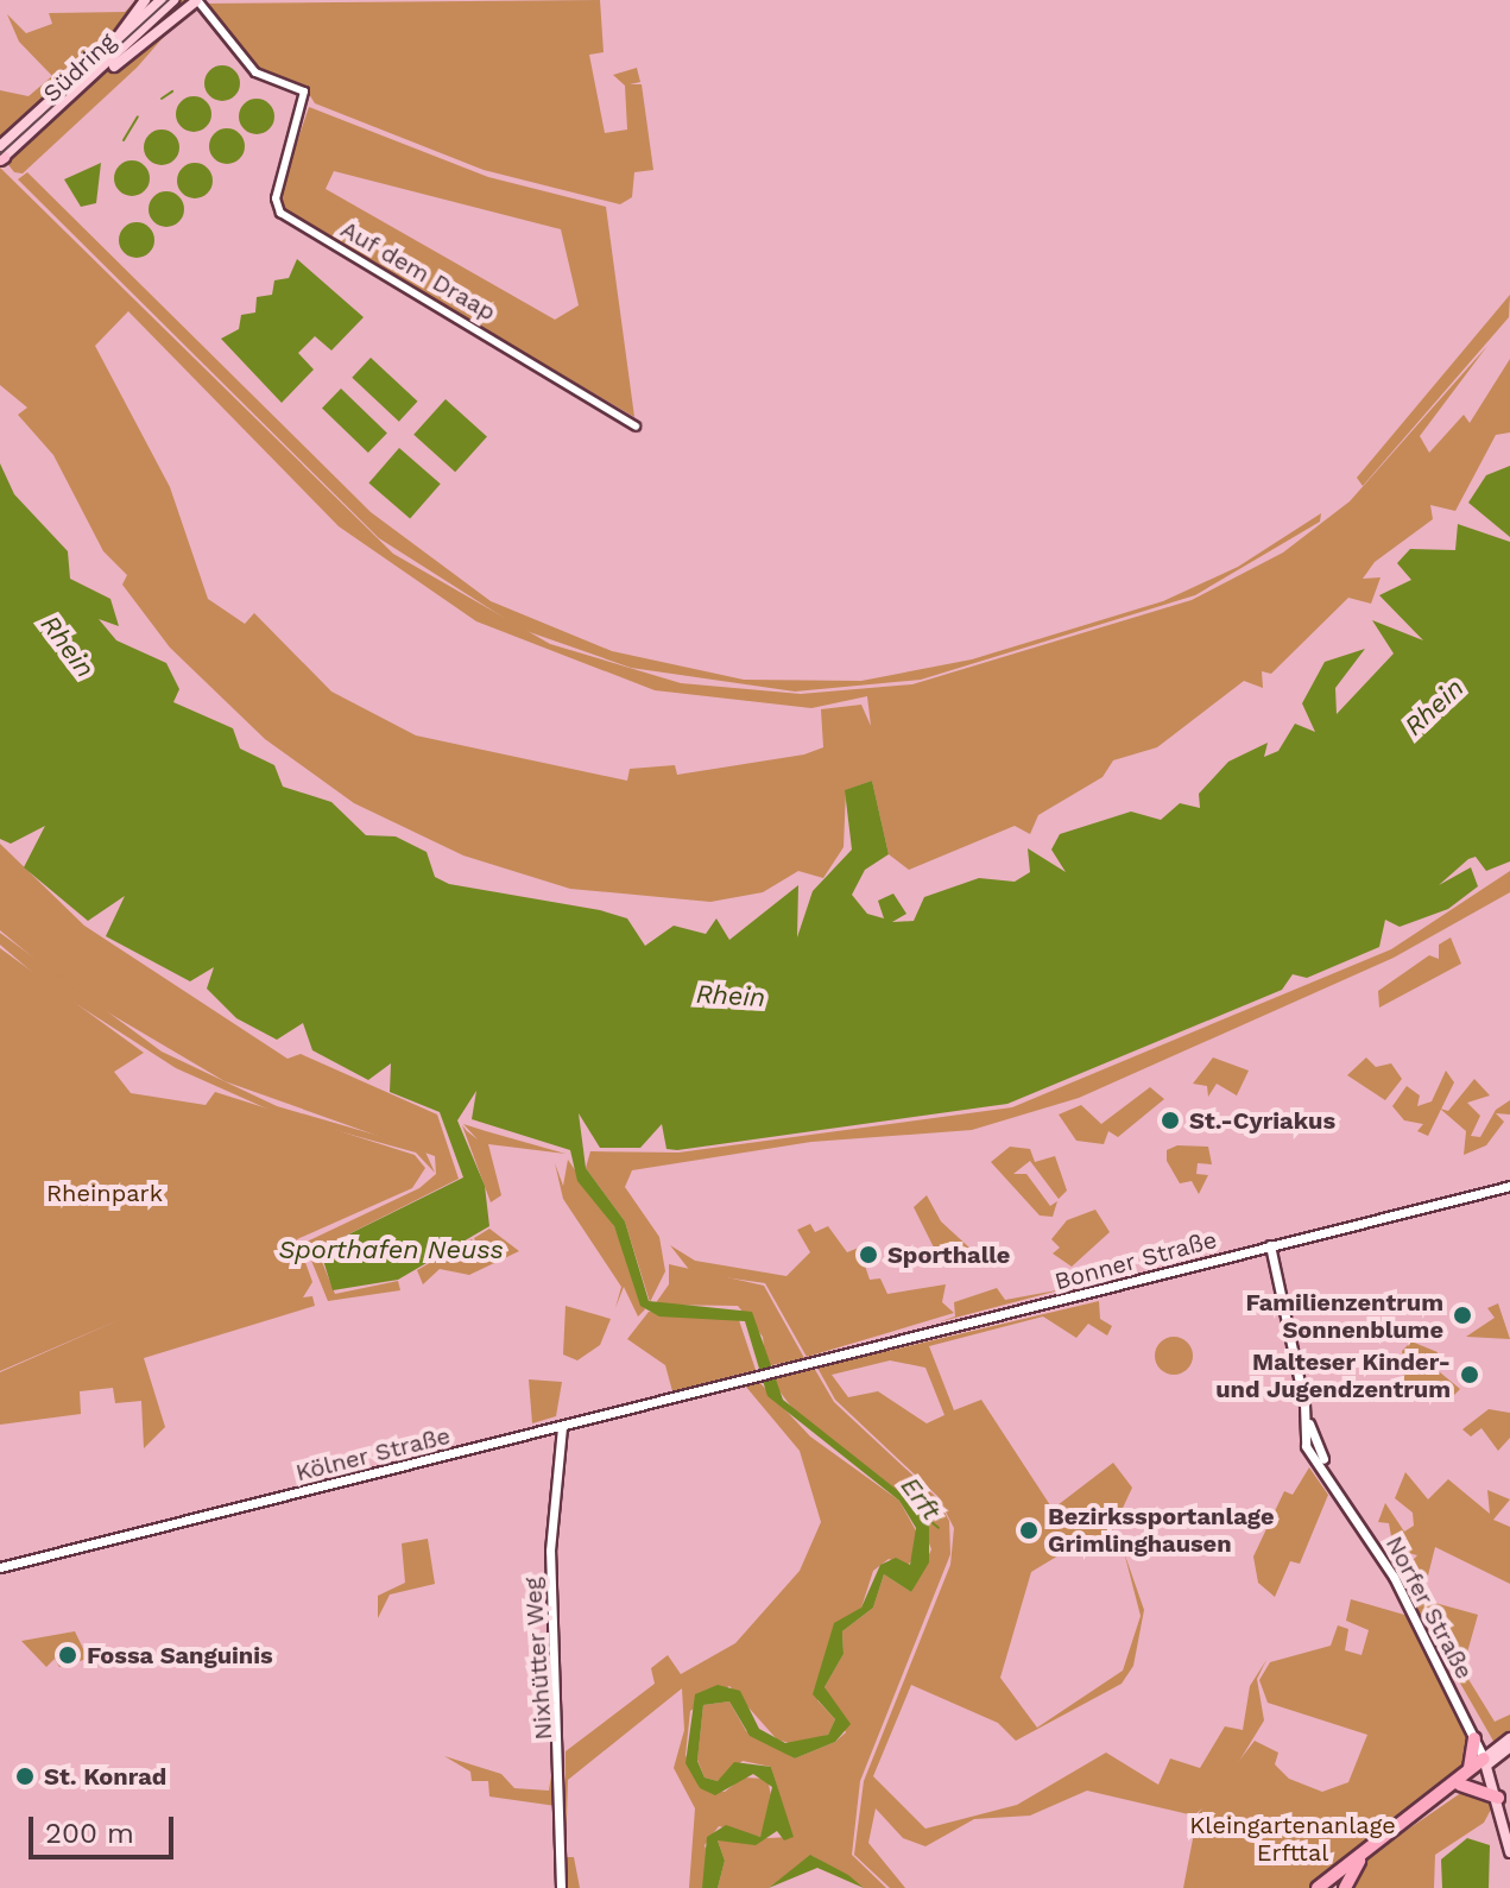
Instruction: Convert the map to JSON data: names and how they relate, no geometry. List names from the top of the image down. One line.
{"streets":{"main road":["Südring","Bonner Straße","Kölner Straße","Norfer Straße","Nixhütter Weg"],"street":["Auf dem Draap"]},"crossings":[["Bonner Straße","Kölner Straße"],["Bonner Straße","Norfer Straße"],["Kölner Straße","Nixhütter Weg"]],"water":["Rhein","Sporthafen Neuss","Erft"],"parks":["Rheinpark","Kleingartenanlage Erfttal"],"places":["St.-Cyriakus","Sporthalle","Familienzentrum Sonnenblume","Malteser Kinder- und Jugendzentrum","Bezirkssportanlage Grimlinghausen","Fossa Sanguinis","St. Konrad"],"scale_bar":"200 m"}
